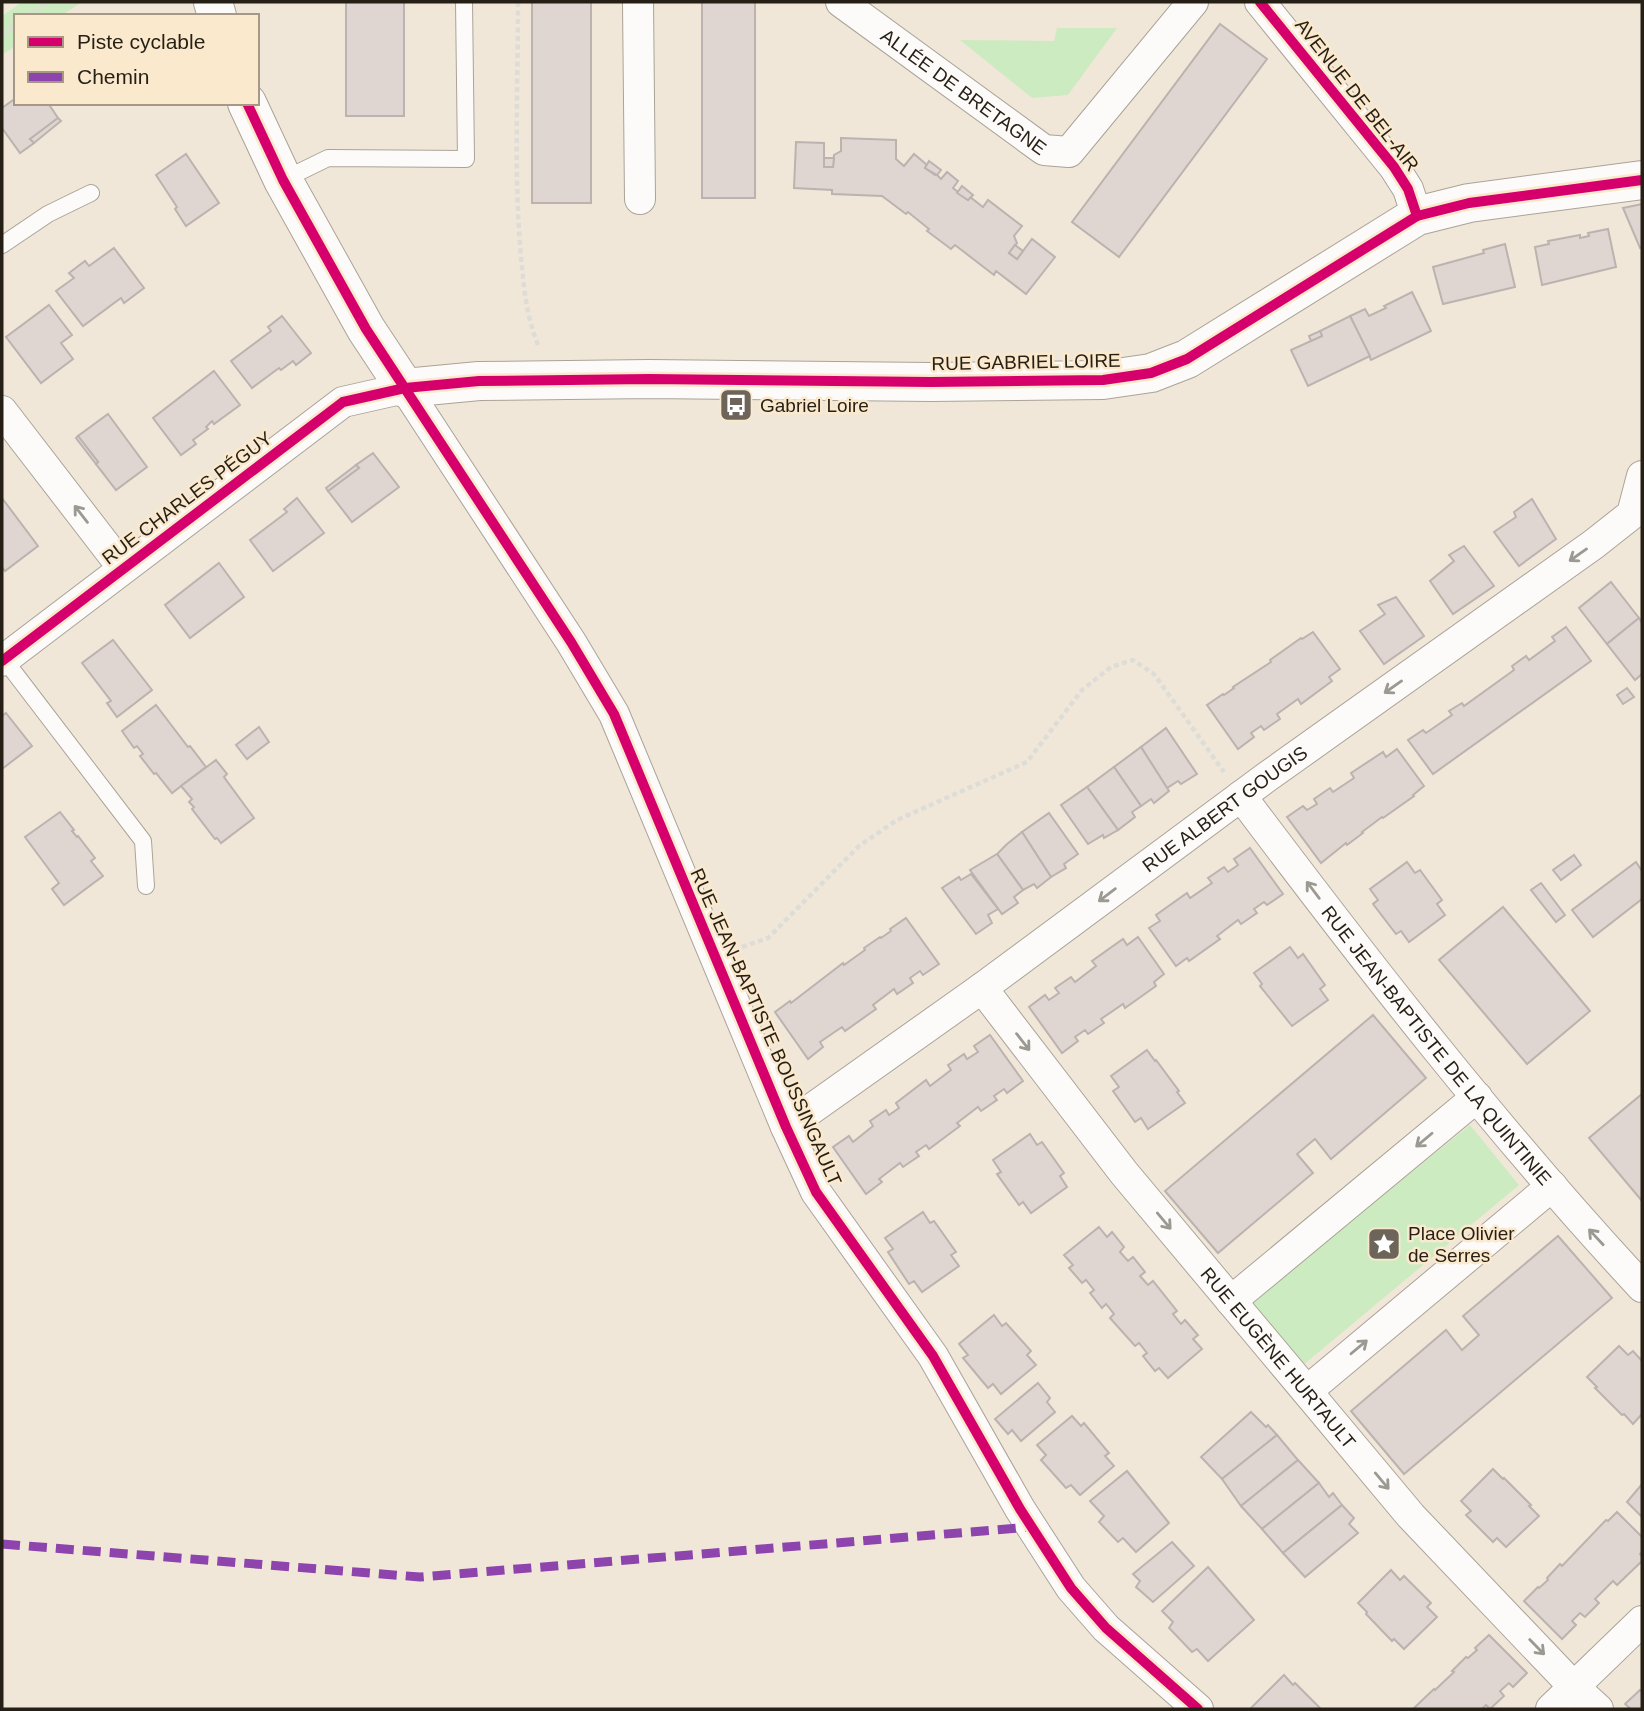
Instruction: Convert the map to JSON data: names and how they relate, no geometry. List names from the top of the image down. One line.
{"streets":{"street":["ALLÉE DE BRETAGNE","AVENUE DE BEL-AIR","RUE GABRIEL LOIRE","RUE CHARLES PÉGUY","RUE ALBERT GOUGIS","RUE JEAN-BAPTISTE BOUSSINGAULT","RUE JEAN-BAPTISTE DE LA QUINTINIE","RUE EUGÈNE HURTAULT"]},"crossings":[["AVENUE DE BEL-AIR","RUE GABRIEL LOIRE"],["RUE GABRIEL LOIRE","RUE CHARLES PÉGUY"],["RUE GABRIEL LOIRE","RUE JEAN-BAPTISTE BOUSSINGAULT"],["RUE CHARLES PÉGUY","RUE JEAN-BAPTISTE BOUSSINGAULT"],["RUE ALBERT GOUGIS","RUE JEAN-BAPTISTE BOUSSINGAULT"],["RUE ALBERT GOUGIS","RUE JEAN-BAPTISTE DE LA QUINTINIE"],["RUE ALBERT GOUGIS","RUE EUGÈNE HURTAULT"]],"one_way":["RUE ALBERT GOUGIS","RUE JEAN-BAPTISTE DE LA QUINTINIE","RUE EUGÈNE HURTAULT"],"places":{"bus stop":["Gabriel Loire"],"place":["Place Olivier de Serres"]},"legend":["Piste cyclable","Chemin"]}
